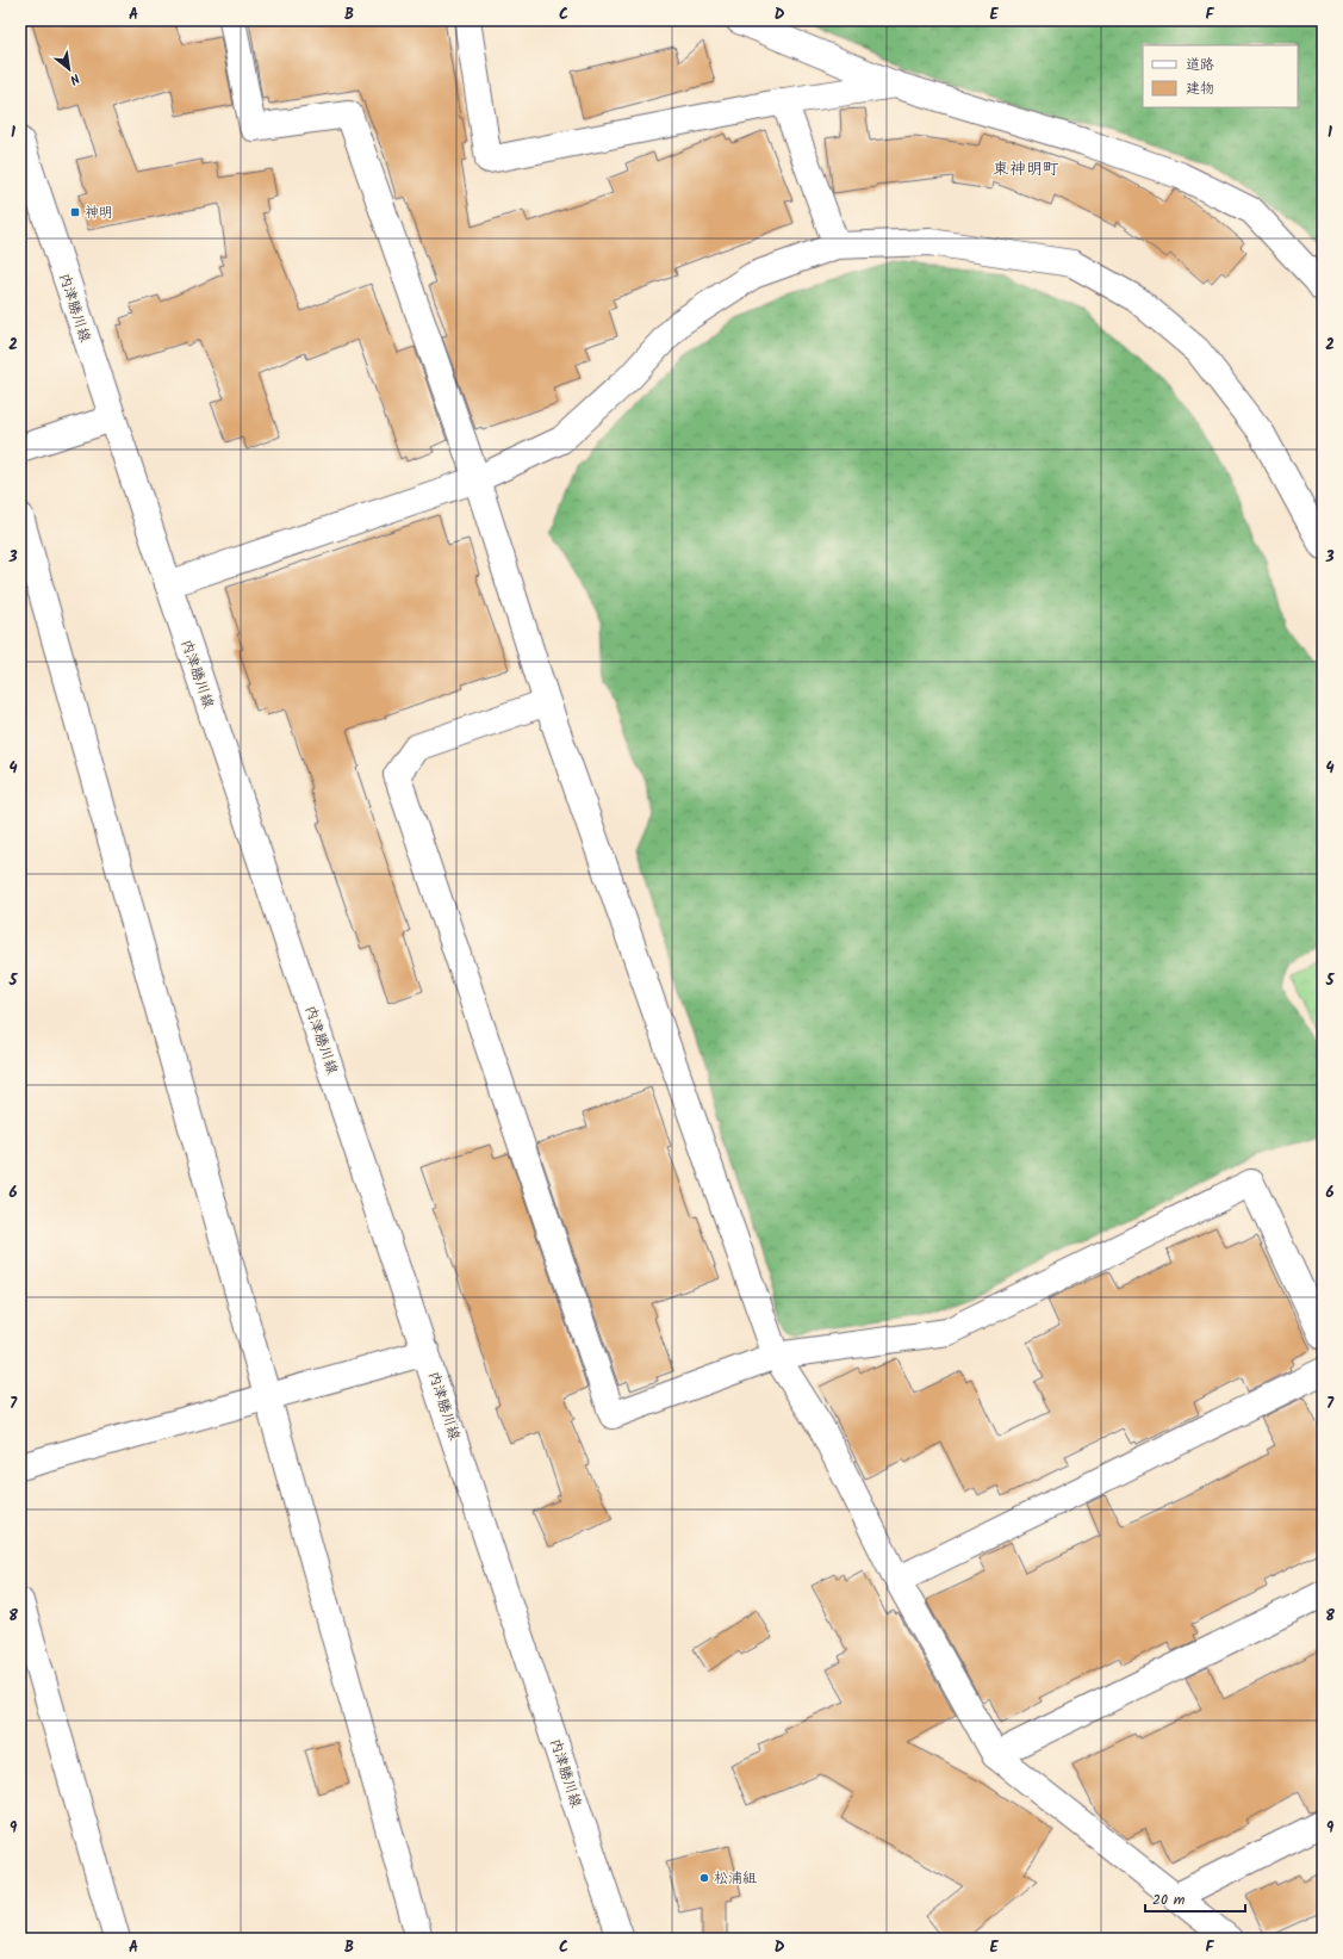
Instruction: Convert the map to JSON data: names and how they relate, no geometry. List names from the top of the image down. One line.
{"streets":{"street":["内津勝川線"]},"districts":["東神明町"],"places":{"transit":["神明"],"other":["松浦組"]},"legend":["道路","建物"],"scale_bar":"20 m","north":"bottom right","grid":{"columns":["A","B","C","D","E","F"],"rows":["1","2","3","4","5","6","7","8","9"]}}
